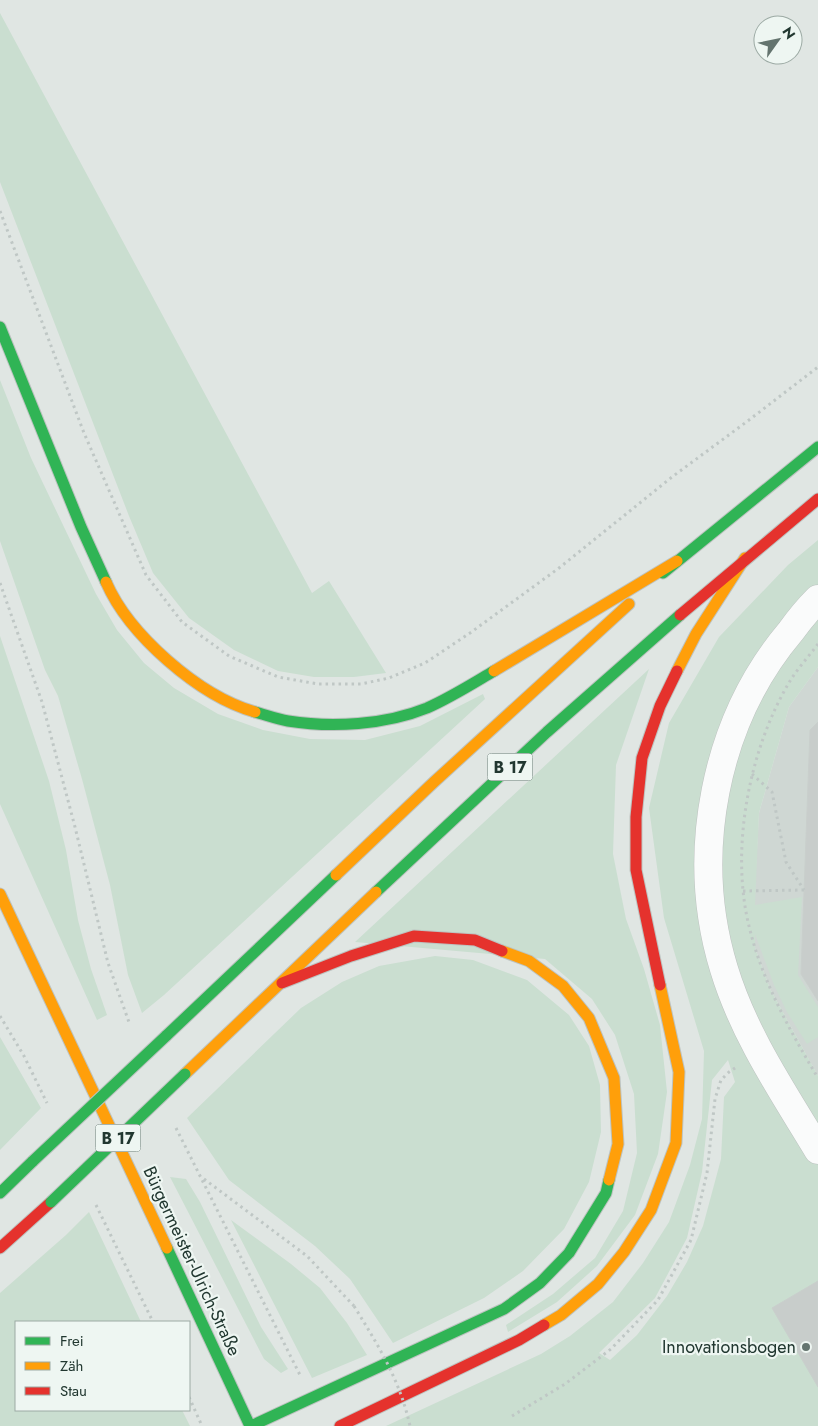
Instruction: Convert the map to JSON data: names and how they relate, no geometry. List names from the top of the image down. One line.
{"streets":{"main road":["B 17","Bürgermeister-Ulrich-Straße"]},"places":["Innovationsbogen"],"legend":["Frei","Zäh","Stau"],"north":"top right"}
